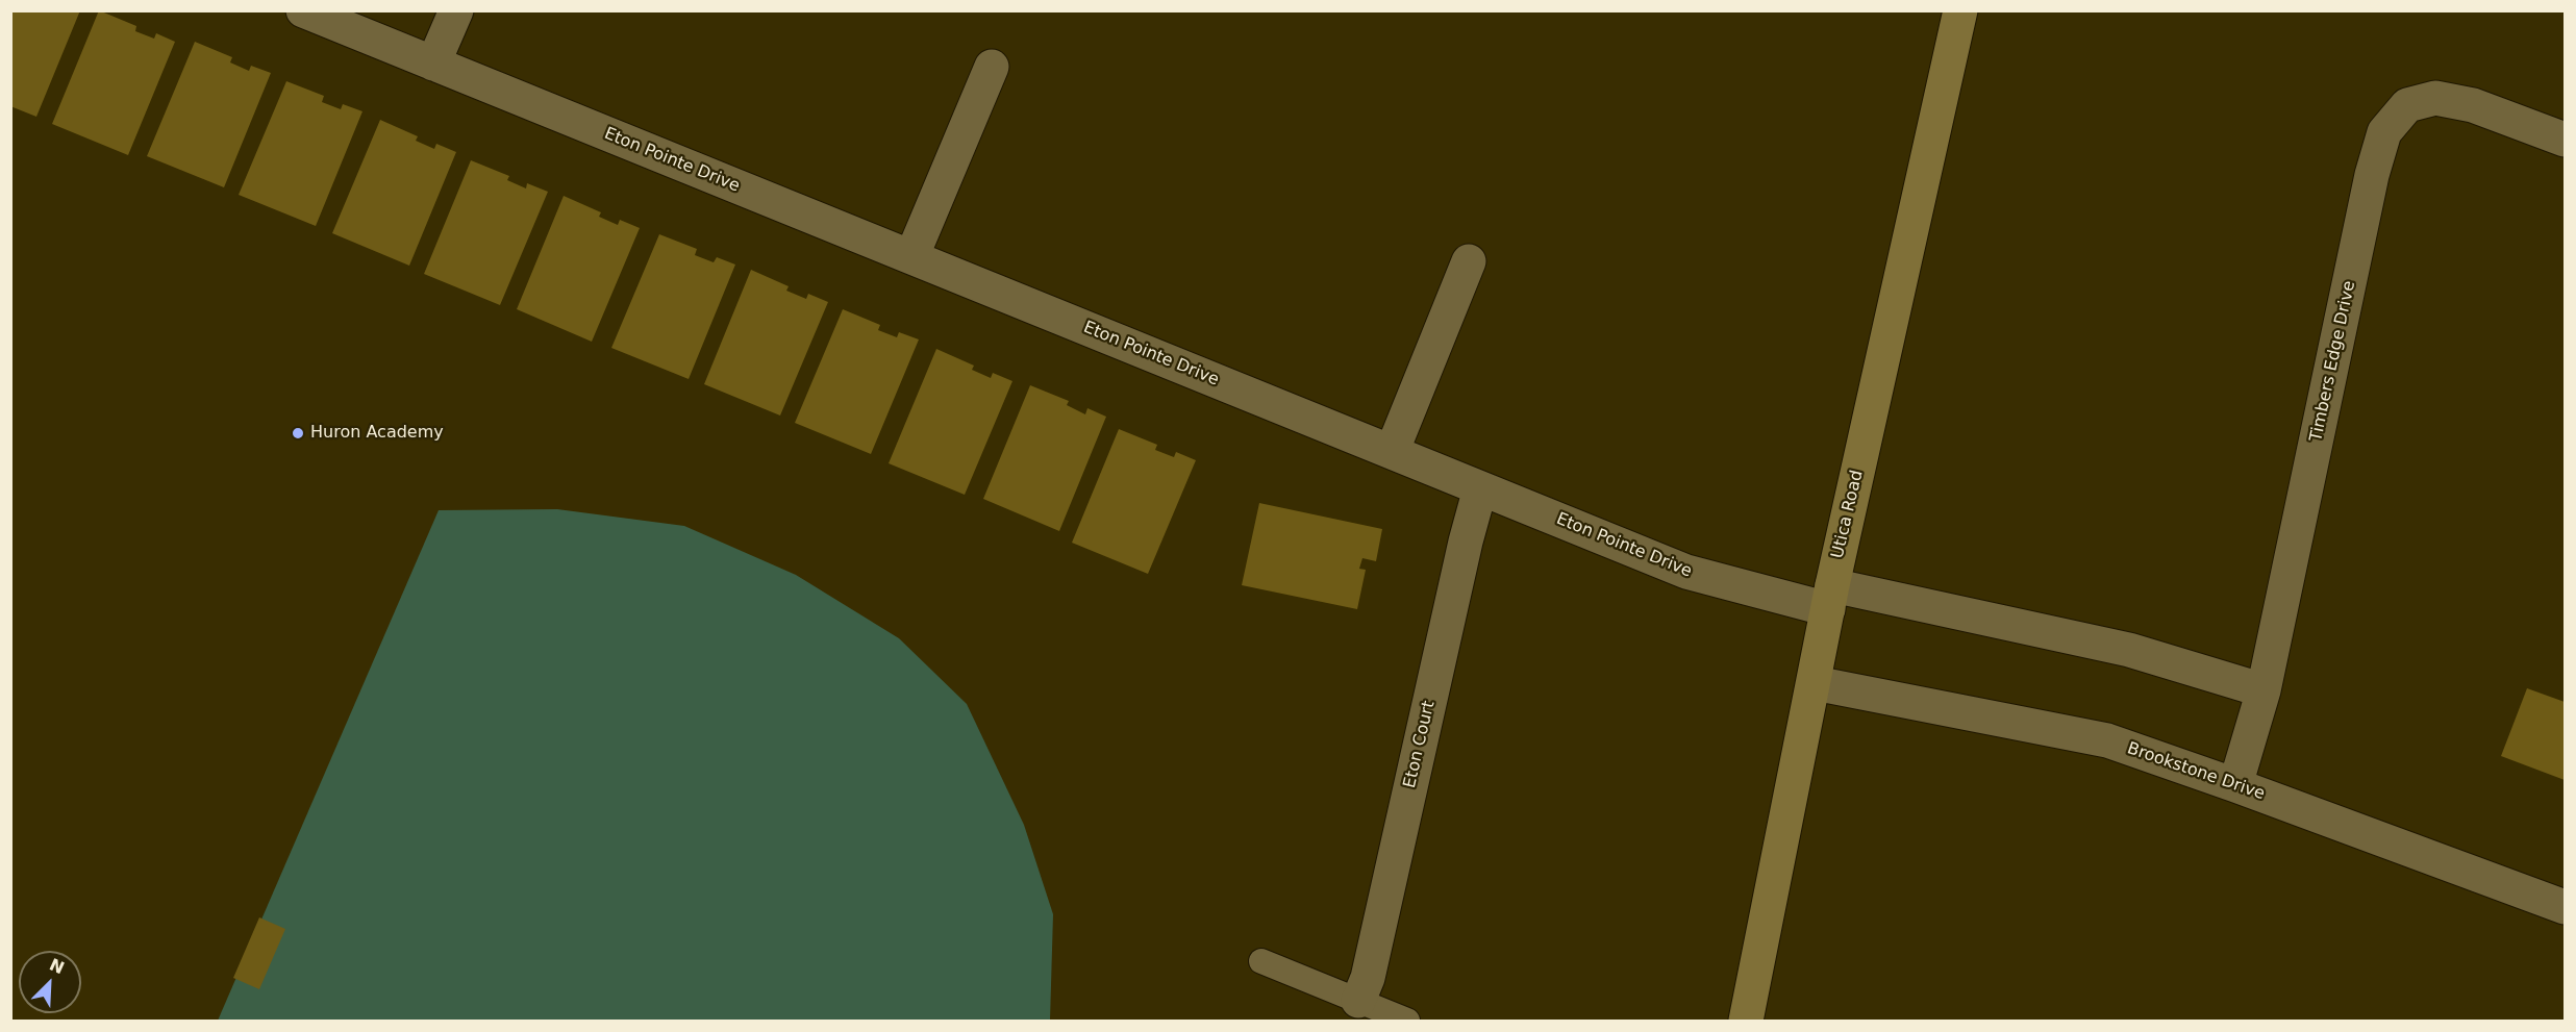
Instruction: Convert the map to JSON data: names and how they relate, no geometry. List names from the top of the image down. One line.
{"streets":{"main road":["Utica Road"],"street":["Eton Pointe Drive","Timbers Edge Drive","Eton Court","Brookstone Drive"]},"crossings":[["Eton Pointe Drive","Utica Road"],["Eton Pointe Drive","Eton Court"],["Timbers Edge Drive","Brookstone Drive"],["Utica Road","Brookstone Drive"]],"places":["Huron Academy"],"north":"top right"}
